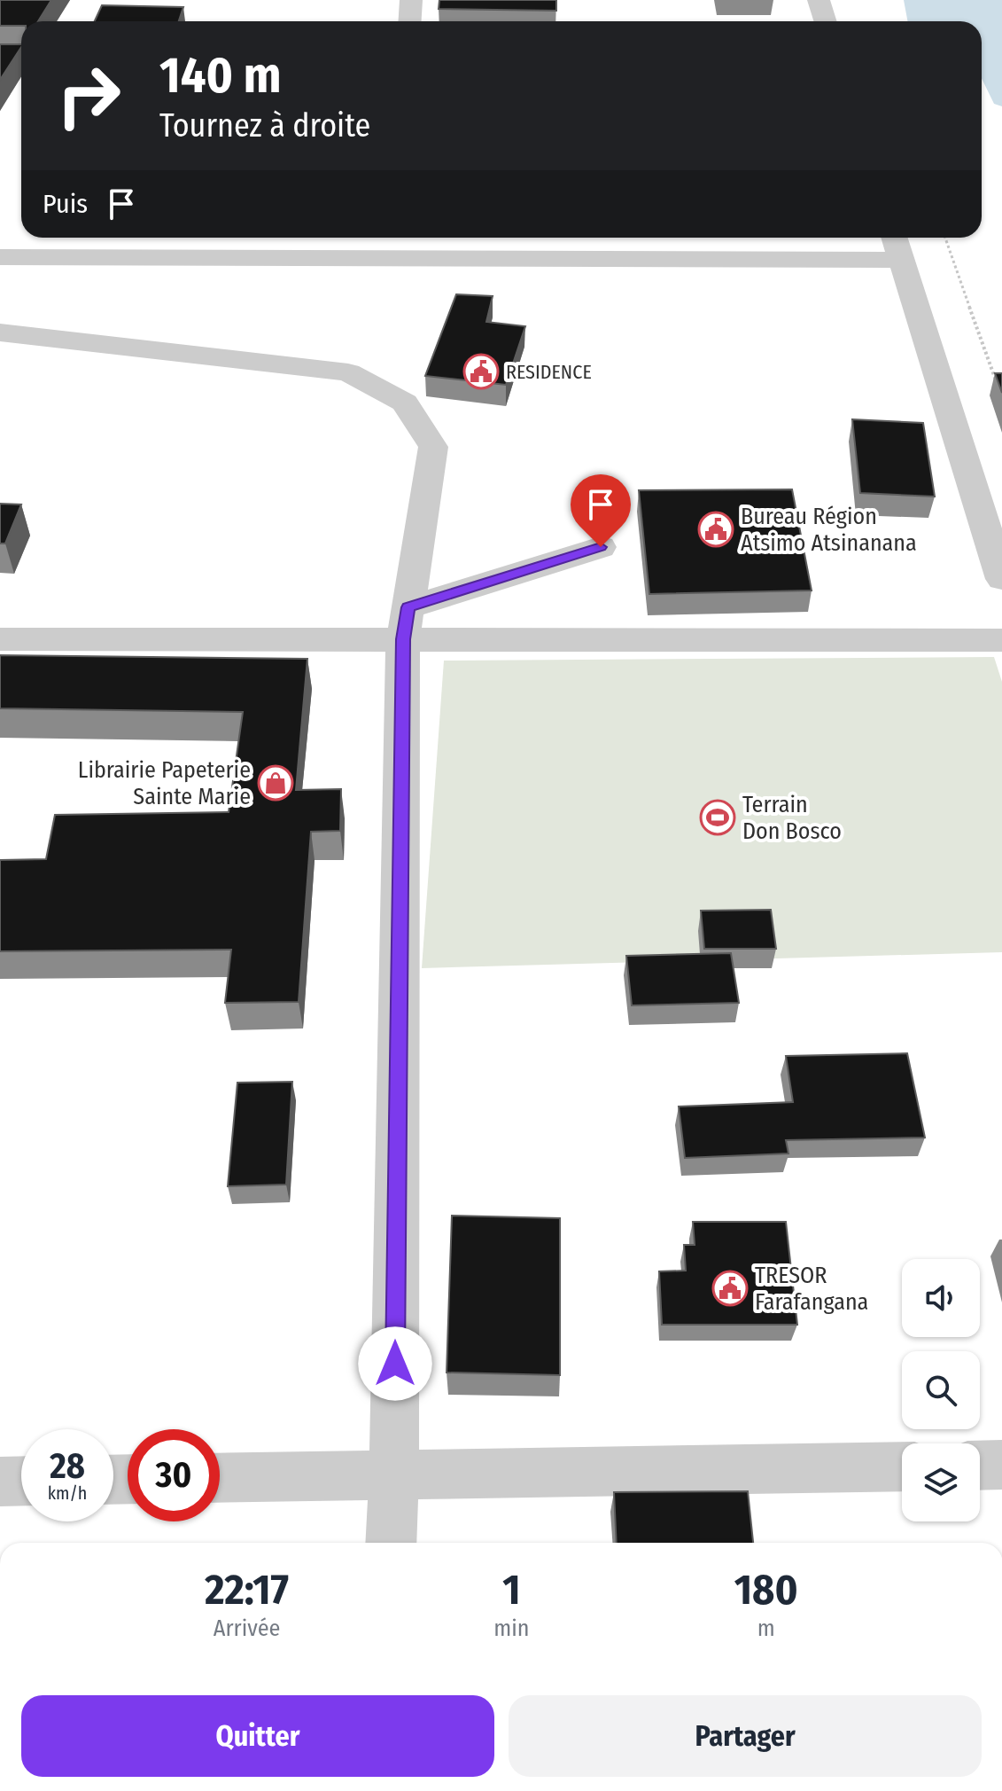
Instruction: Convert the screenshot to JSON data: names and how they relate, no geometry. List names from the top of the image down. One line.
{"places":{"public building":["RESIDENCE","Bureau Région Atsimo Atsinanana","TRESOR Farafangana"],"shop":["Librairie Papeterie Sainte Marie"],"sports":["Terrain Don Bosco"]},"page":{"turn":["140 m","Tournez à droite"],"then":"Puis","speed":"28 km/h","limit":"30","eta":["22:17","Arrivée","1","min","180","m"],"buttons":["Quitter","Partager"]}}
